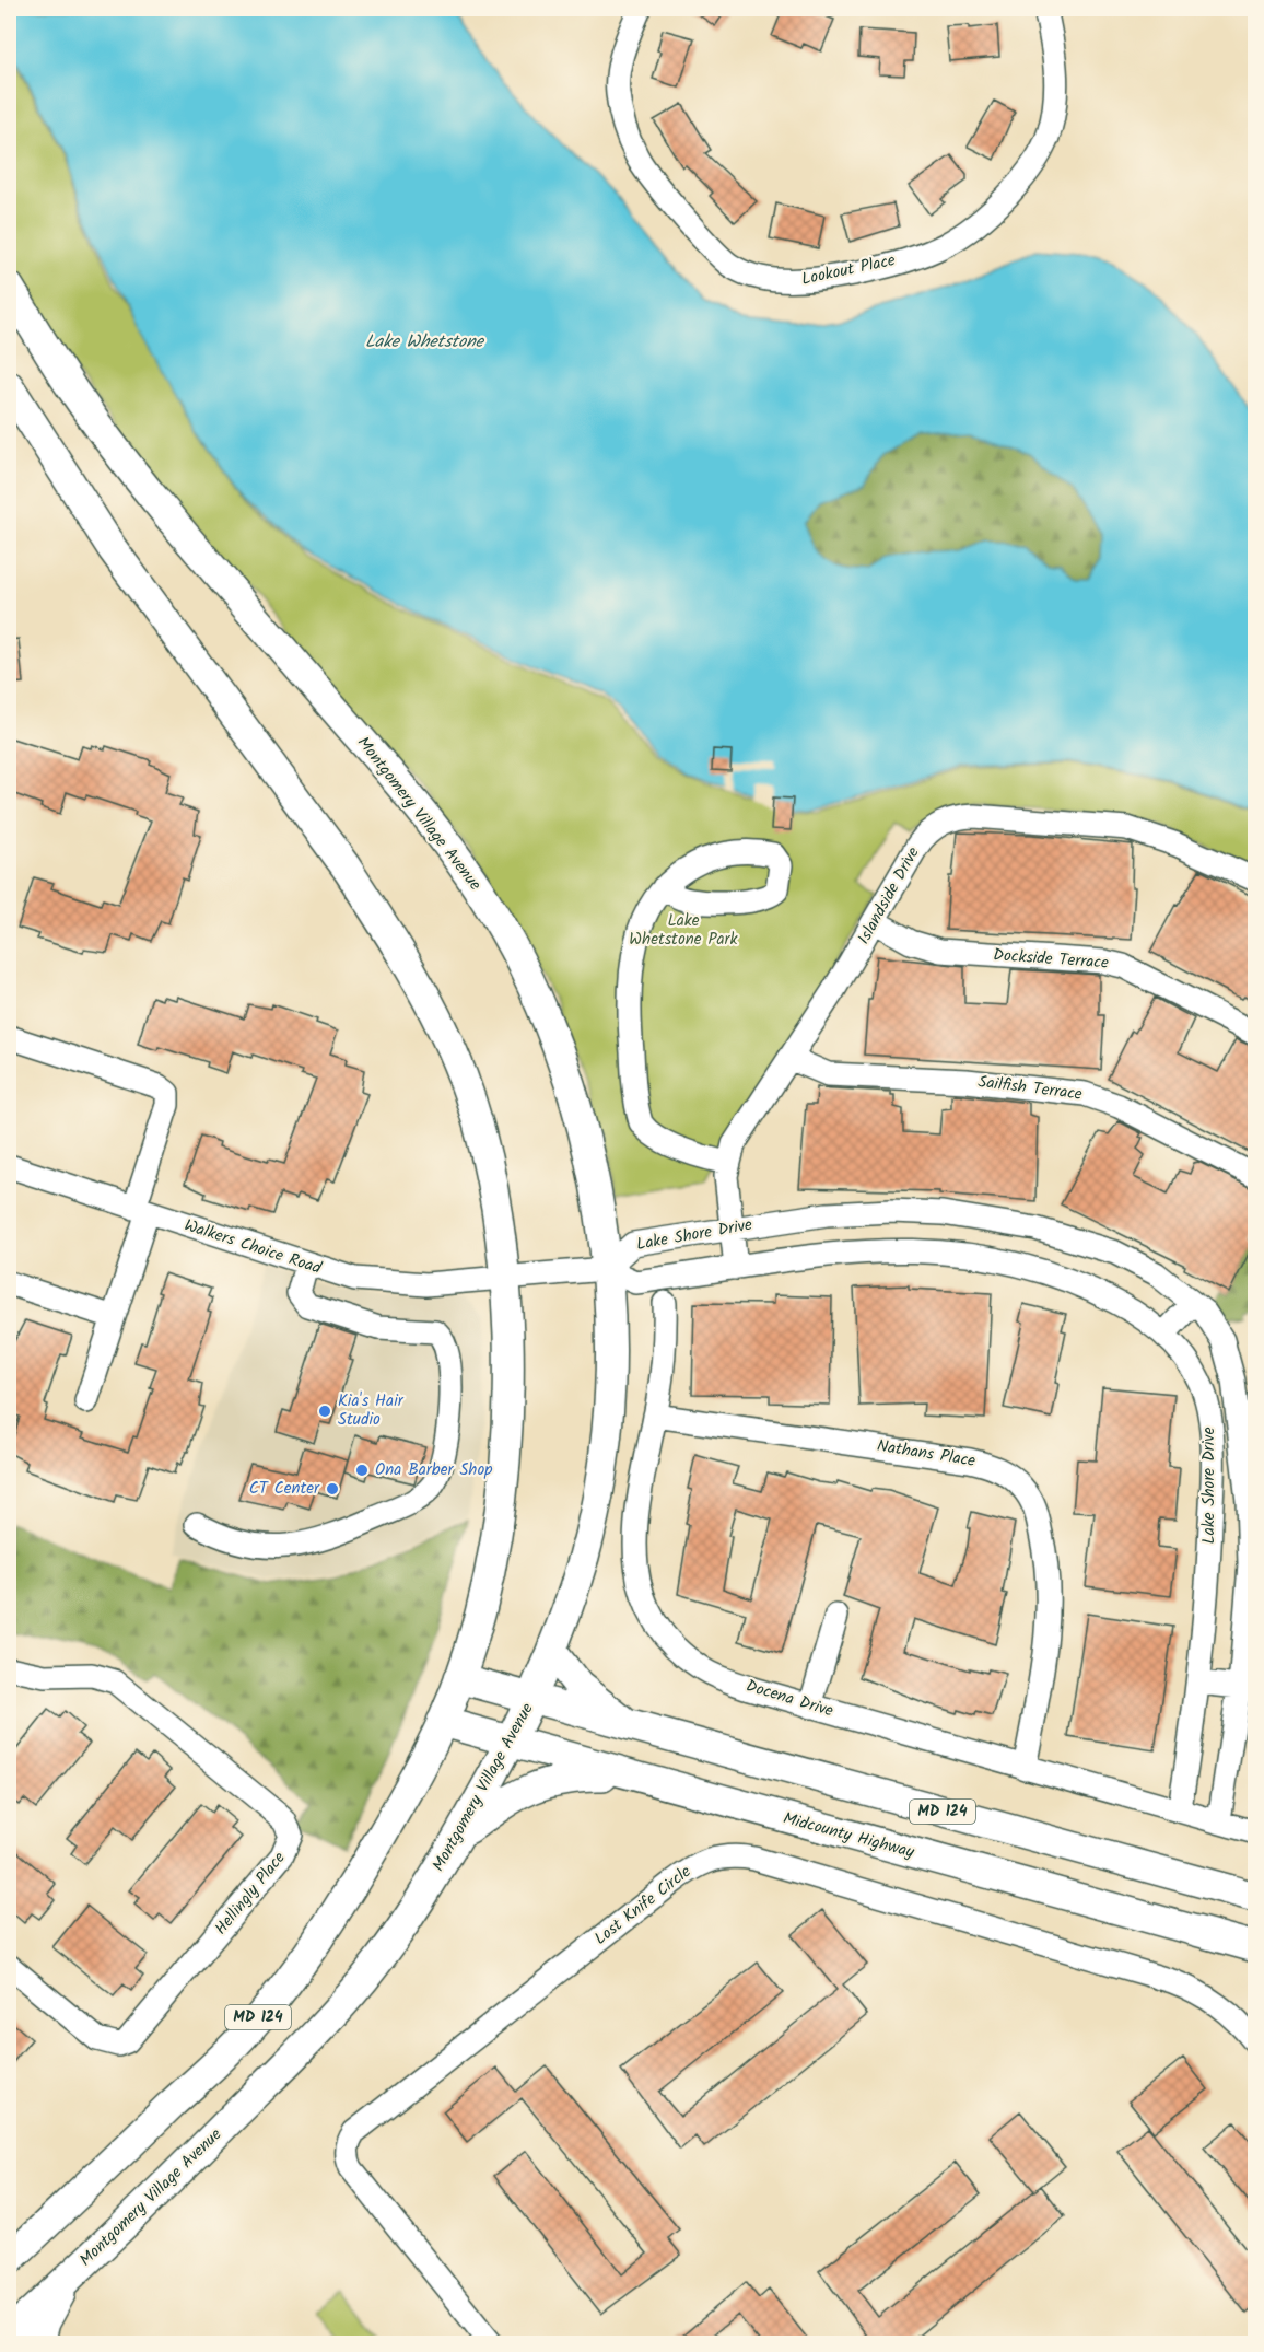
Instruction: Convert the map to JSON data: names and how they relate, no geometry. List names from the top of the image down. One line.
{"streets":{"main road":["Montgomery Village Avenue","MD 124","Midcounty Highway"],"street":["Lookout Place","Islandside Drive","Dockside Terrace","Sailfish Terrace","Lake Shore Drive","Walkers Choice Road","Nathans Place","Docena Drive","Hellingly Place","Lost Knife Circle"]},"crossings":[["Montgomery Village Avenue","Lake Shore Drive"],["Montgomery Village Avenue","Walkers Choice Road"],["Montgomery Village Avenue","MD 124"],["Montgomery Village Avenue","Midcounty Highway"],["Islandside Drive","Dockside Terrace"],["Islandside Drive","Sailfish Terrace"],["Islandside Drive","Lake Shore Drive"],["Lake Shore Drive","Walkers Choice Road"],["Lake Shore Drive","Docena Drive"],["Nathans Place","Docena Drive"],["MD 124","Midcounty Highway"]],"water":["Lake Whetstone"],"parks":["Lake Whetstone Park"],"places":["Kia's Hair Studio","Ona Barber Shop","CT Center"]}
